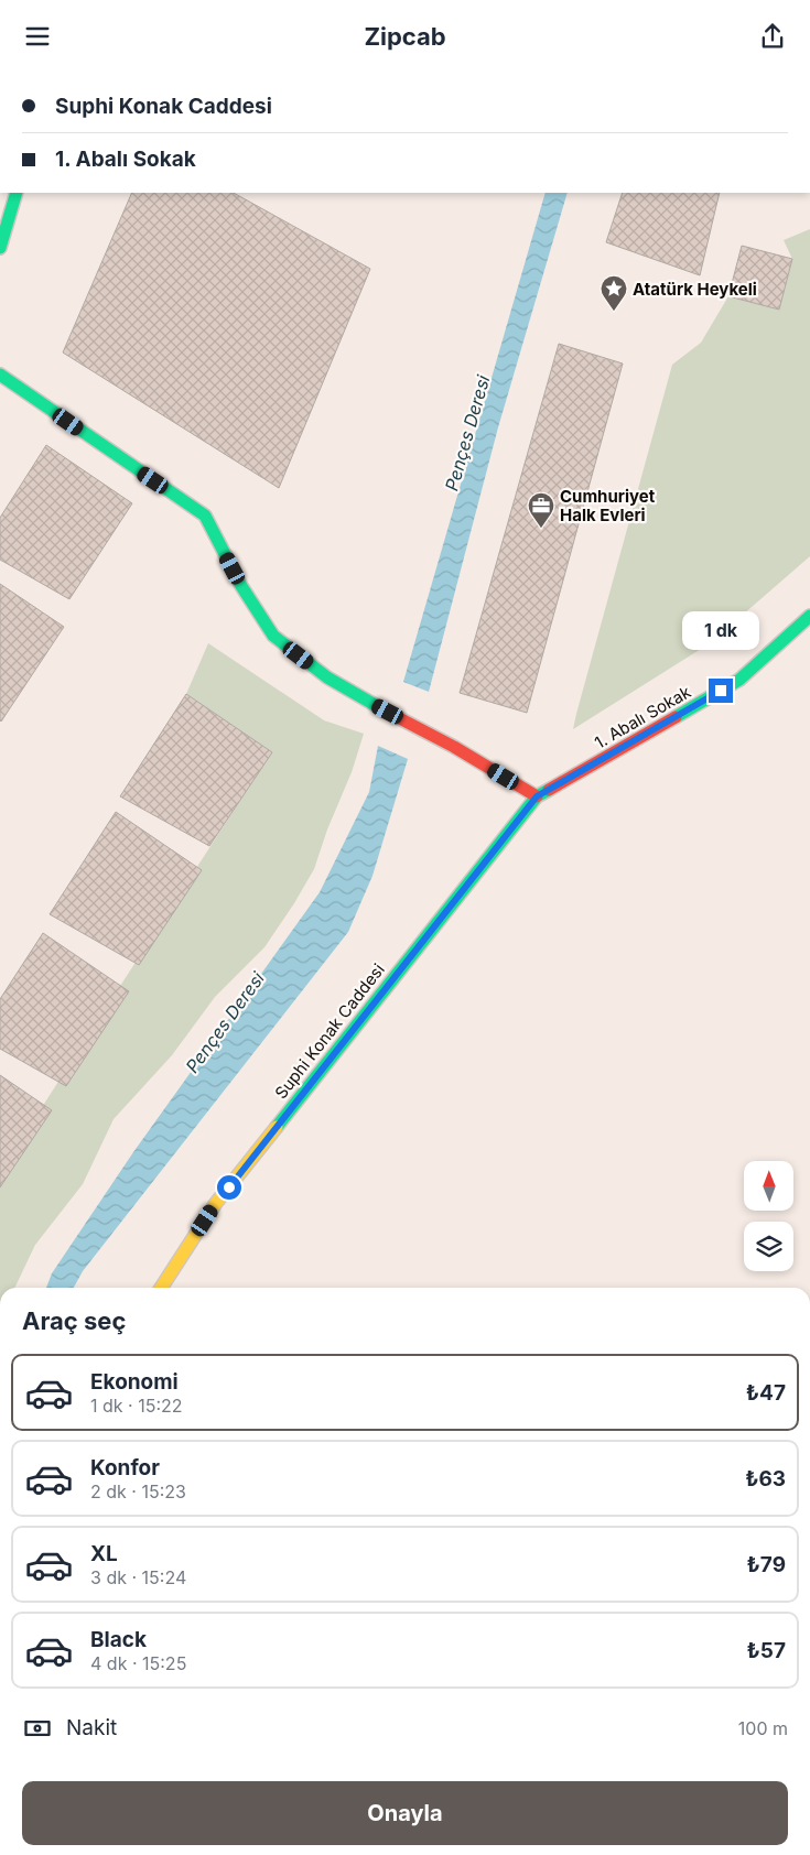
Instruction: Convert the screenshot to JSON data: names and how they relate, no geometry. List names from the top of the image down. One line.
{"streets":{"street":["1. Abalı Sokak","Suphi Konak Caddesi"]},"crossings":[["1. Abalı Sokak","Suphi Konak Caddesi"]],"water":["Pençes Deresi"],"places":{"place":["Atatürk Heykeli"],"office":["Cumhuriyet Halk Evleri"]},"north":"top","page":{"header":"Zipcab","banner":["Suphi Konak Caddesi","1. Abalı Sokak"],"bubble":"1 dk","heading":"Araç seç","list":[{"name":"Ekonomi","note":"1 dk · 15:22","value":"₺47"},{"name":"Konfor","note":"2 dk · 15:23","value":"₺63"},{"name":"XL","note":"3 dk · 15:24","value":"₺79"},{"name":"Black","note":"4 dk · 15:25","value":"₺57"}],"pay":["Nakit","100 m"],"buttons":"Onayla"}}
